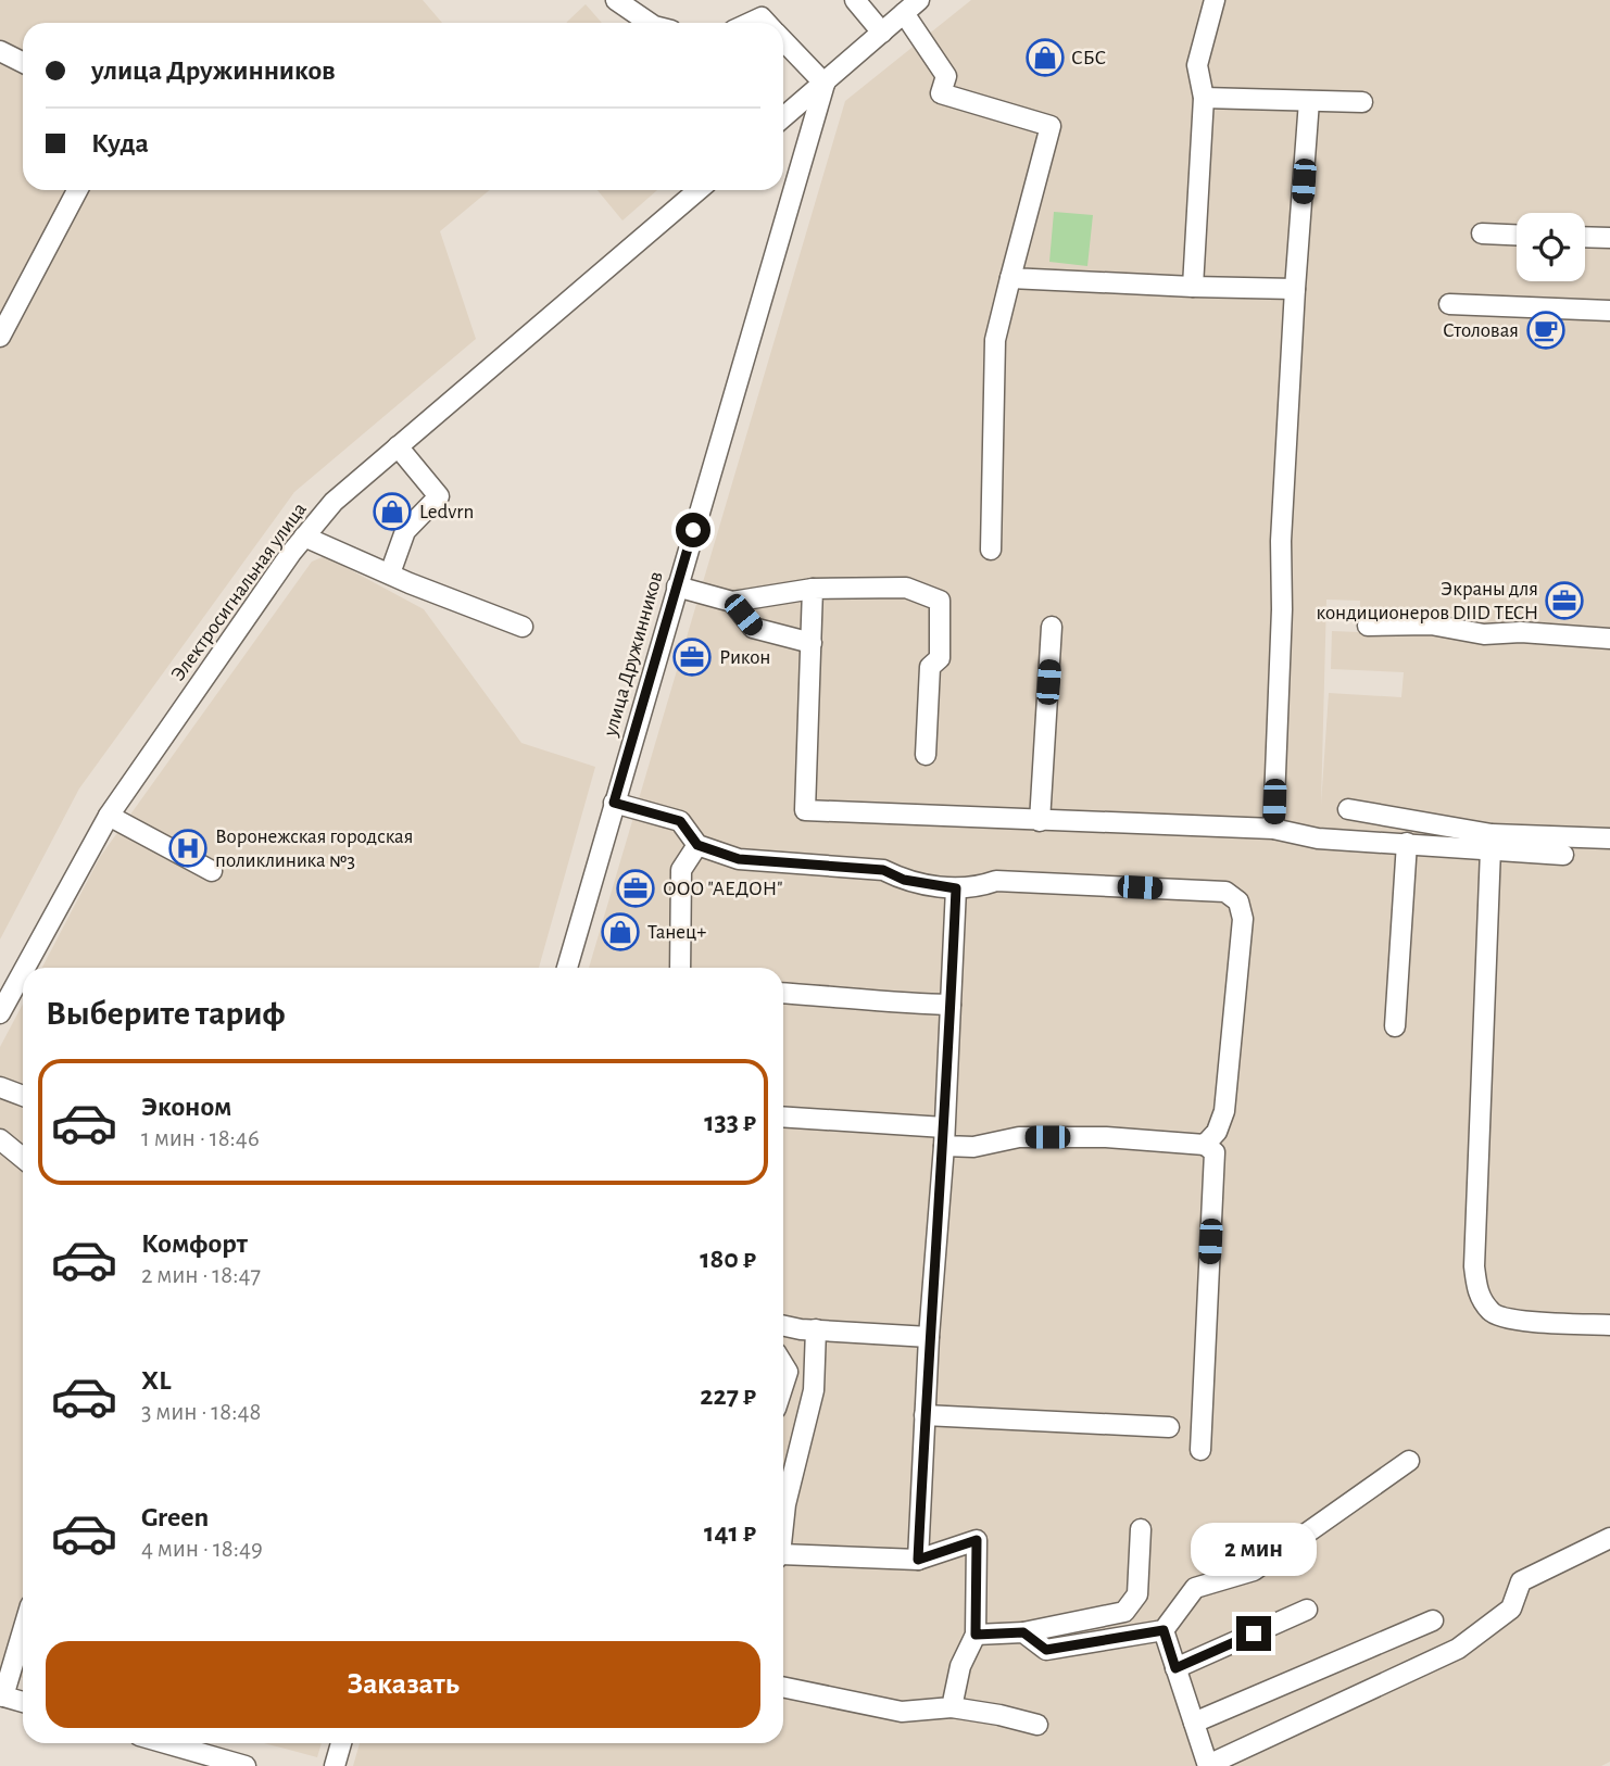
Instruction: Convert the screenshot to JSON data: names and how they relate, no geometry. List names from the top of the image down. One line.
{"streets":{"street":["Электросигнальная улица","улица Дружинников"]},"places":{"shop":["СБС","Ledvrn","Танец+"],"cafe":["Столовая"],"office":["Экраны для кондиционеров DIID TECH","Рикон","ООО \"АЕДОН\""],"hospital":["Воронежская городская поликлиника №3"]},"page":{"banner":["улица Дружинников","Куда"],"heading":"Выберите тариф","list":[{"name":"Эконом","note":"1 мин · 18:46","value":"133 ₽"},{"name":"Комфорт","note":"2 мин · 18:47","value":"180 ₽"},{"name":"XL","note":"3 мин · 18:48","value":"227 ₽"},{"name":"Green","note":"4 мин · 18:49","value":"141 ₽"}],"bubble":"2 мин","buttons":"Заказать"}}
